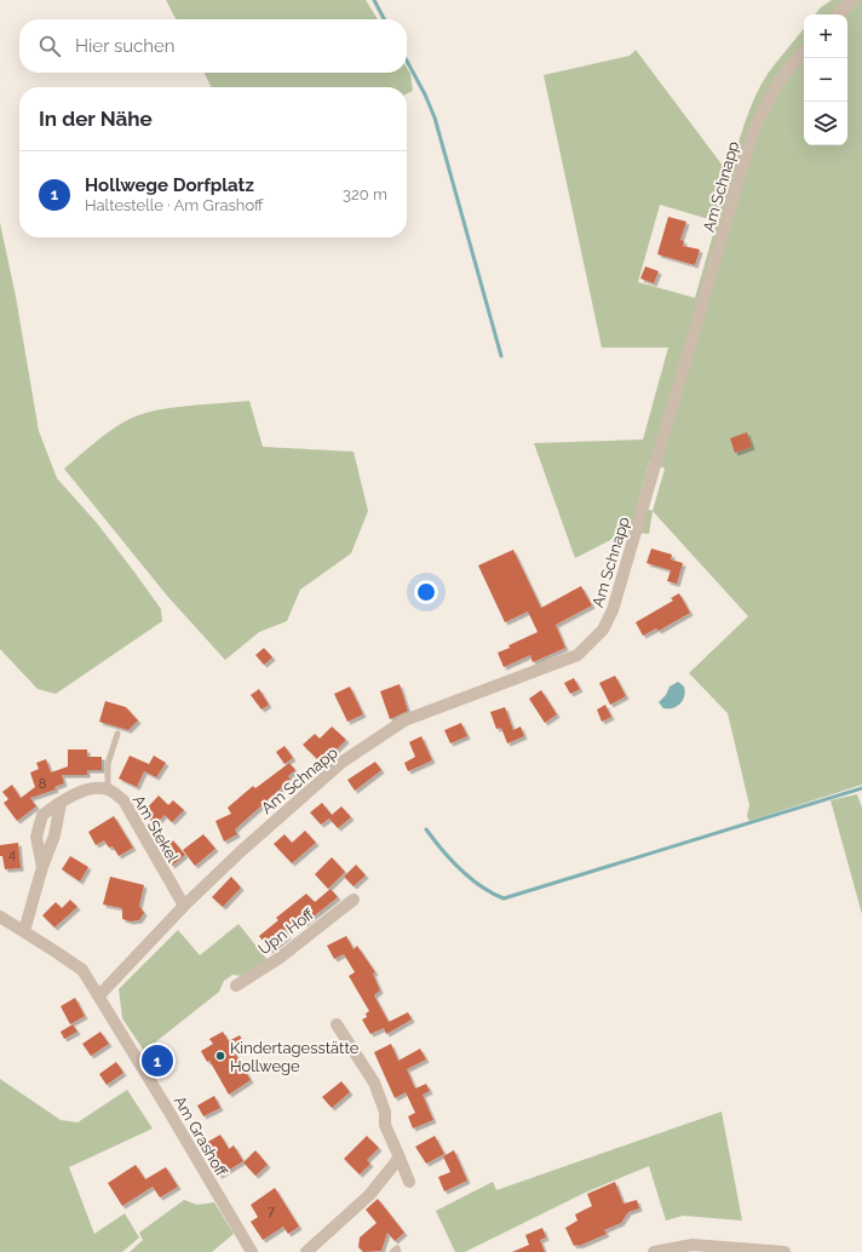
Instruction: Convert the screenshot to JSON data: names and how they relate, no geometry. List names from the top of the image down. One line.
{"streets":{"street":["Am Schnapp","Am Stekel","Upn Hoff","Am Grashoff"]},"crossings":[["Am Schnapp","Am Stekel"],["Am Schnapp","Am Grashoff"]],"places":["Kindertagesstätte Hollwege"],"house_numbers":["8","4","7"],"page":{"map_buttons":["+","−"],"search":"Hier suchen","heading":"In der Nähe","list":[{"mark":"1","name":"Hollwege Dorfplatz","note":"Haltestelle · Am Grashoff","value":"320 m"}],"pins":"1"}}
